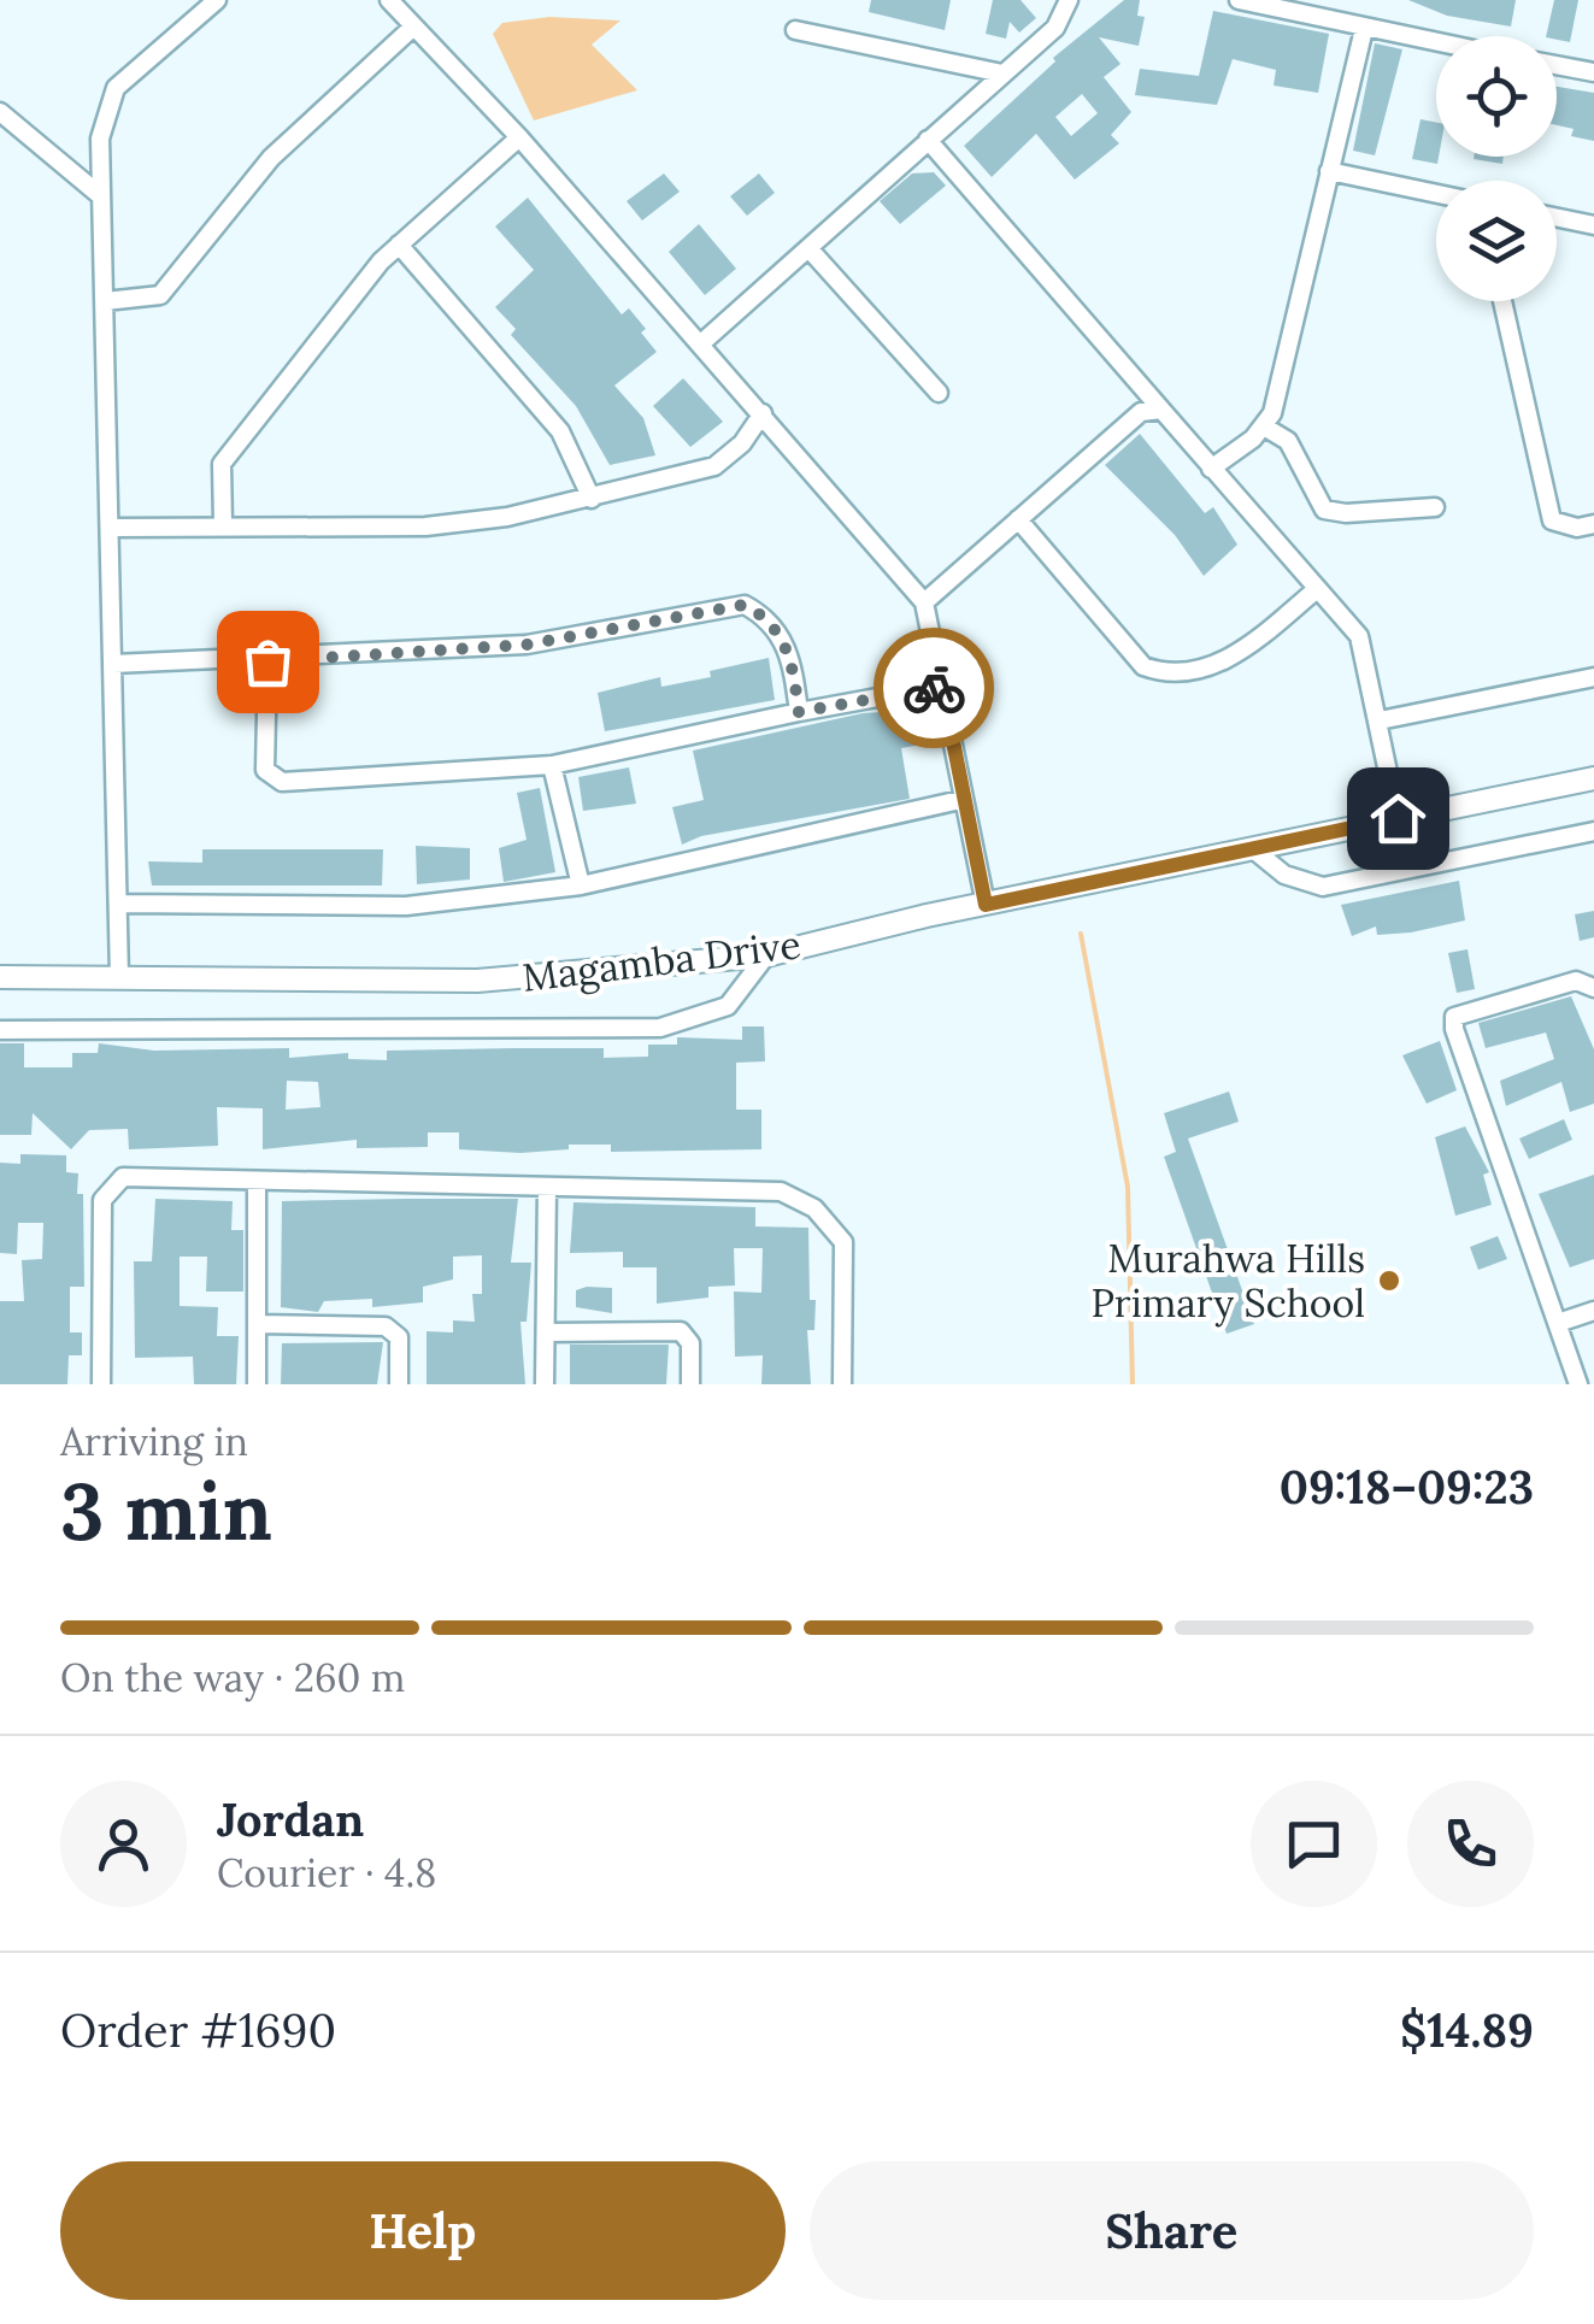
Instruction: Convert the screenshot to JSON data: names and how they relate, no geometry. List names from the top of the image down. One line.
{"streets":{"street":["Magamba Drive"]},"places":["Murahwa Hills Primary School"],"page":{"heading":["3 min","Arriving in","09:18–09:23"],"panel":["Jordan","Courier · 4.8","Order #1690","$14.89"],"bar":"On the way · 260 m","buttons":["Help","Share"]}}
